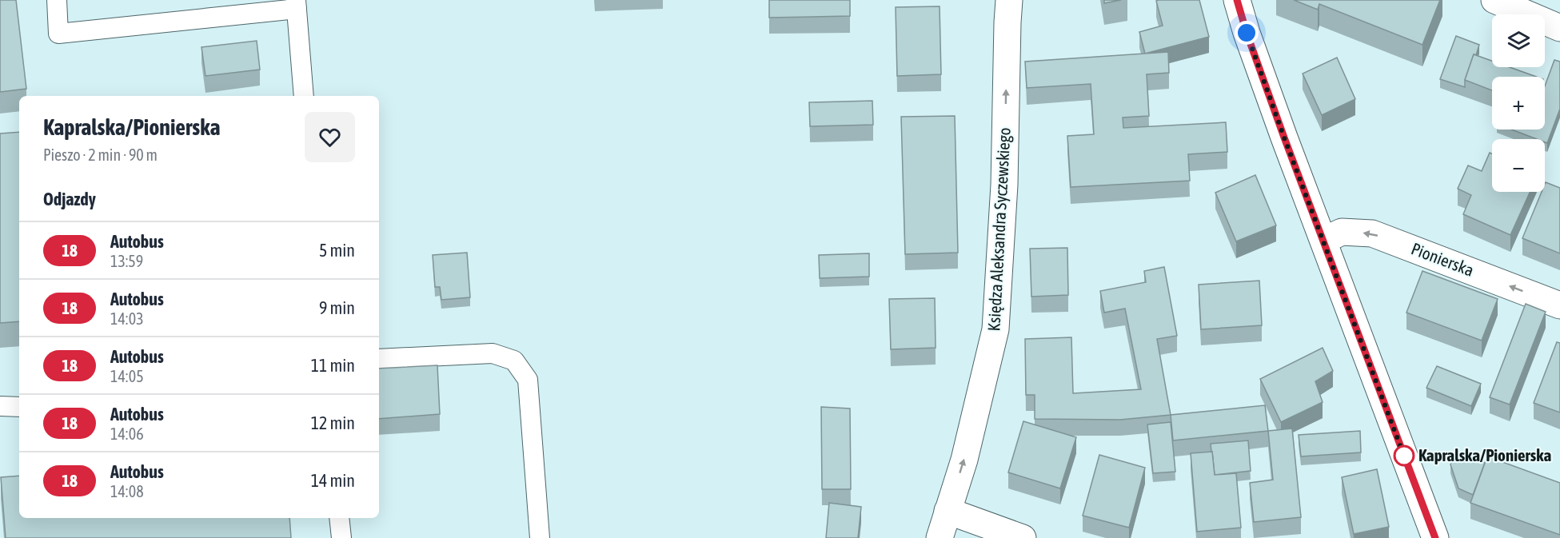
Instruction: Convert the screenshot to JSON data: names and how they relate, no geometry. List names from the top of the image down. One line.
{"streets":{"street":["Księdza Aleksandra Syczewskiego","Pionierska"]},"one_way":["Księdza Aleksandra Syczewskiego","Pionierska"],"places":["Kapralska/Pionierska"],"lines":["bus line 18"],"page":{"map_buttons":["+","−"],"heading":[["Kapralska/Pionierska","Pieszo · 2 min · 90 m"],"Odjazdy"],"list":[{"mark":"18","name":"Autobus","note":"13:59","value":"5 min"},{"mark":"18","name":"Autobus","note":"14:03","value":"9 min"},{"mark":"18","name":"Autobus","note":"14:05","value":"11 min"},{"mark":"18","name":"Autobus","note":"14:06","value":"12 min"},{"mark":"18","name":"Autobus","note":"14:08","value":"14 min"}]}}
